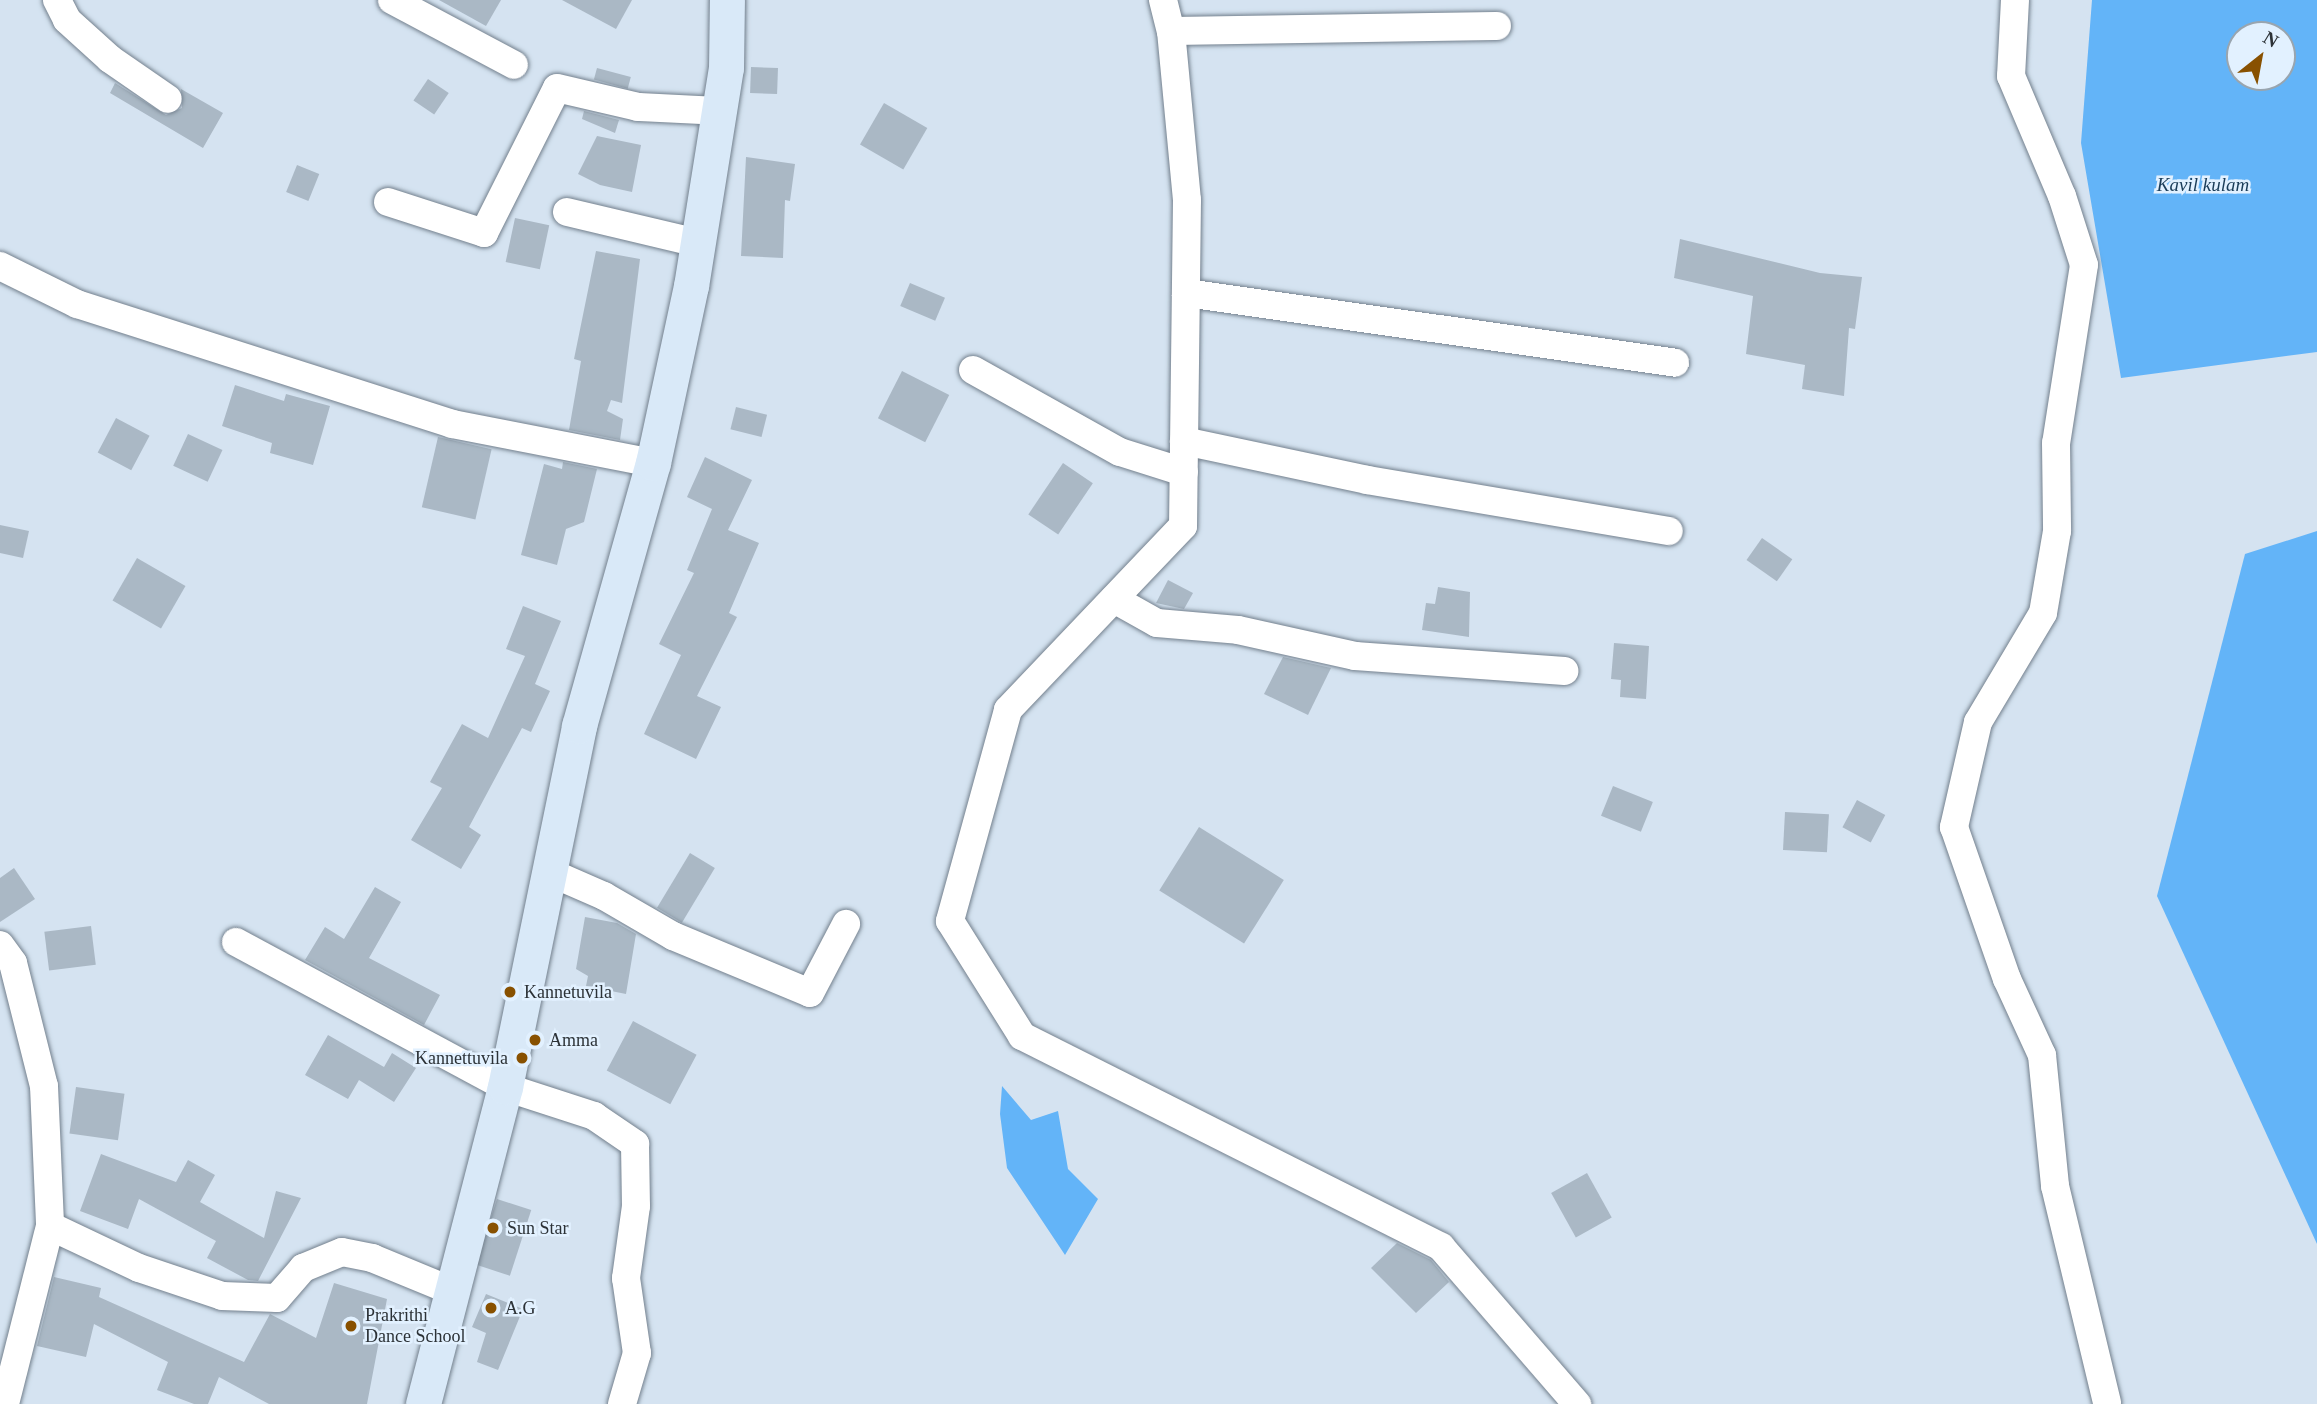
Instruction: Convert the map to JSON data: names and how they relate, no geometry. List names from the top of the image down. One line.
{"water":["Kavil kulam"],"places":["Kannetuvila","Amma","Kannettuvila","Sun Star","A.G","Prakrithi Dance School"],"north":"top right"}
